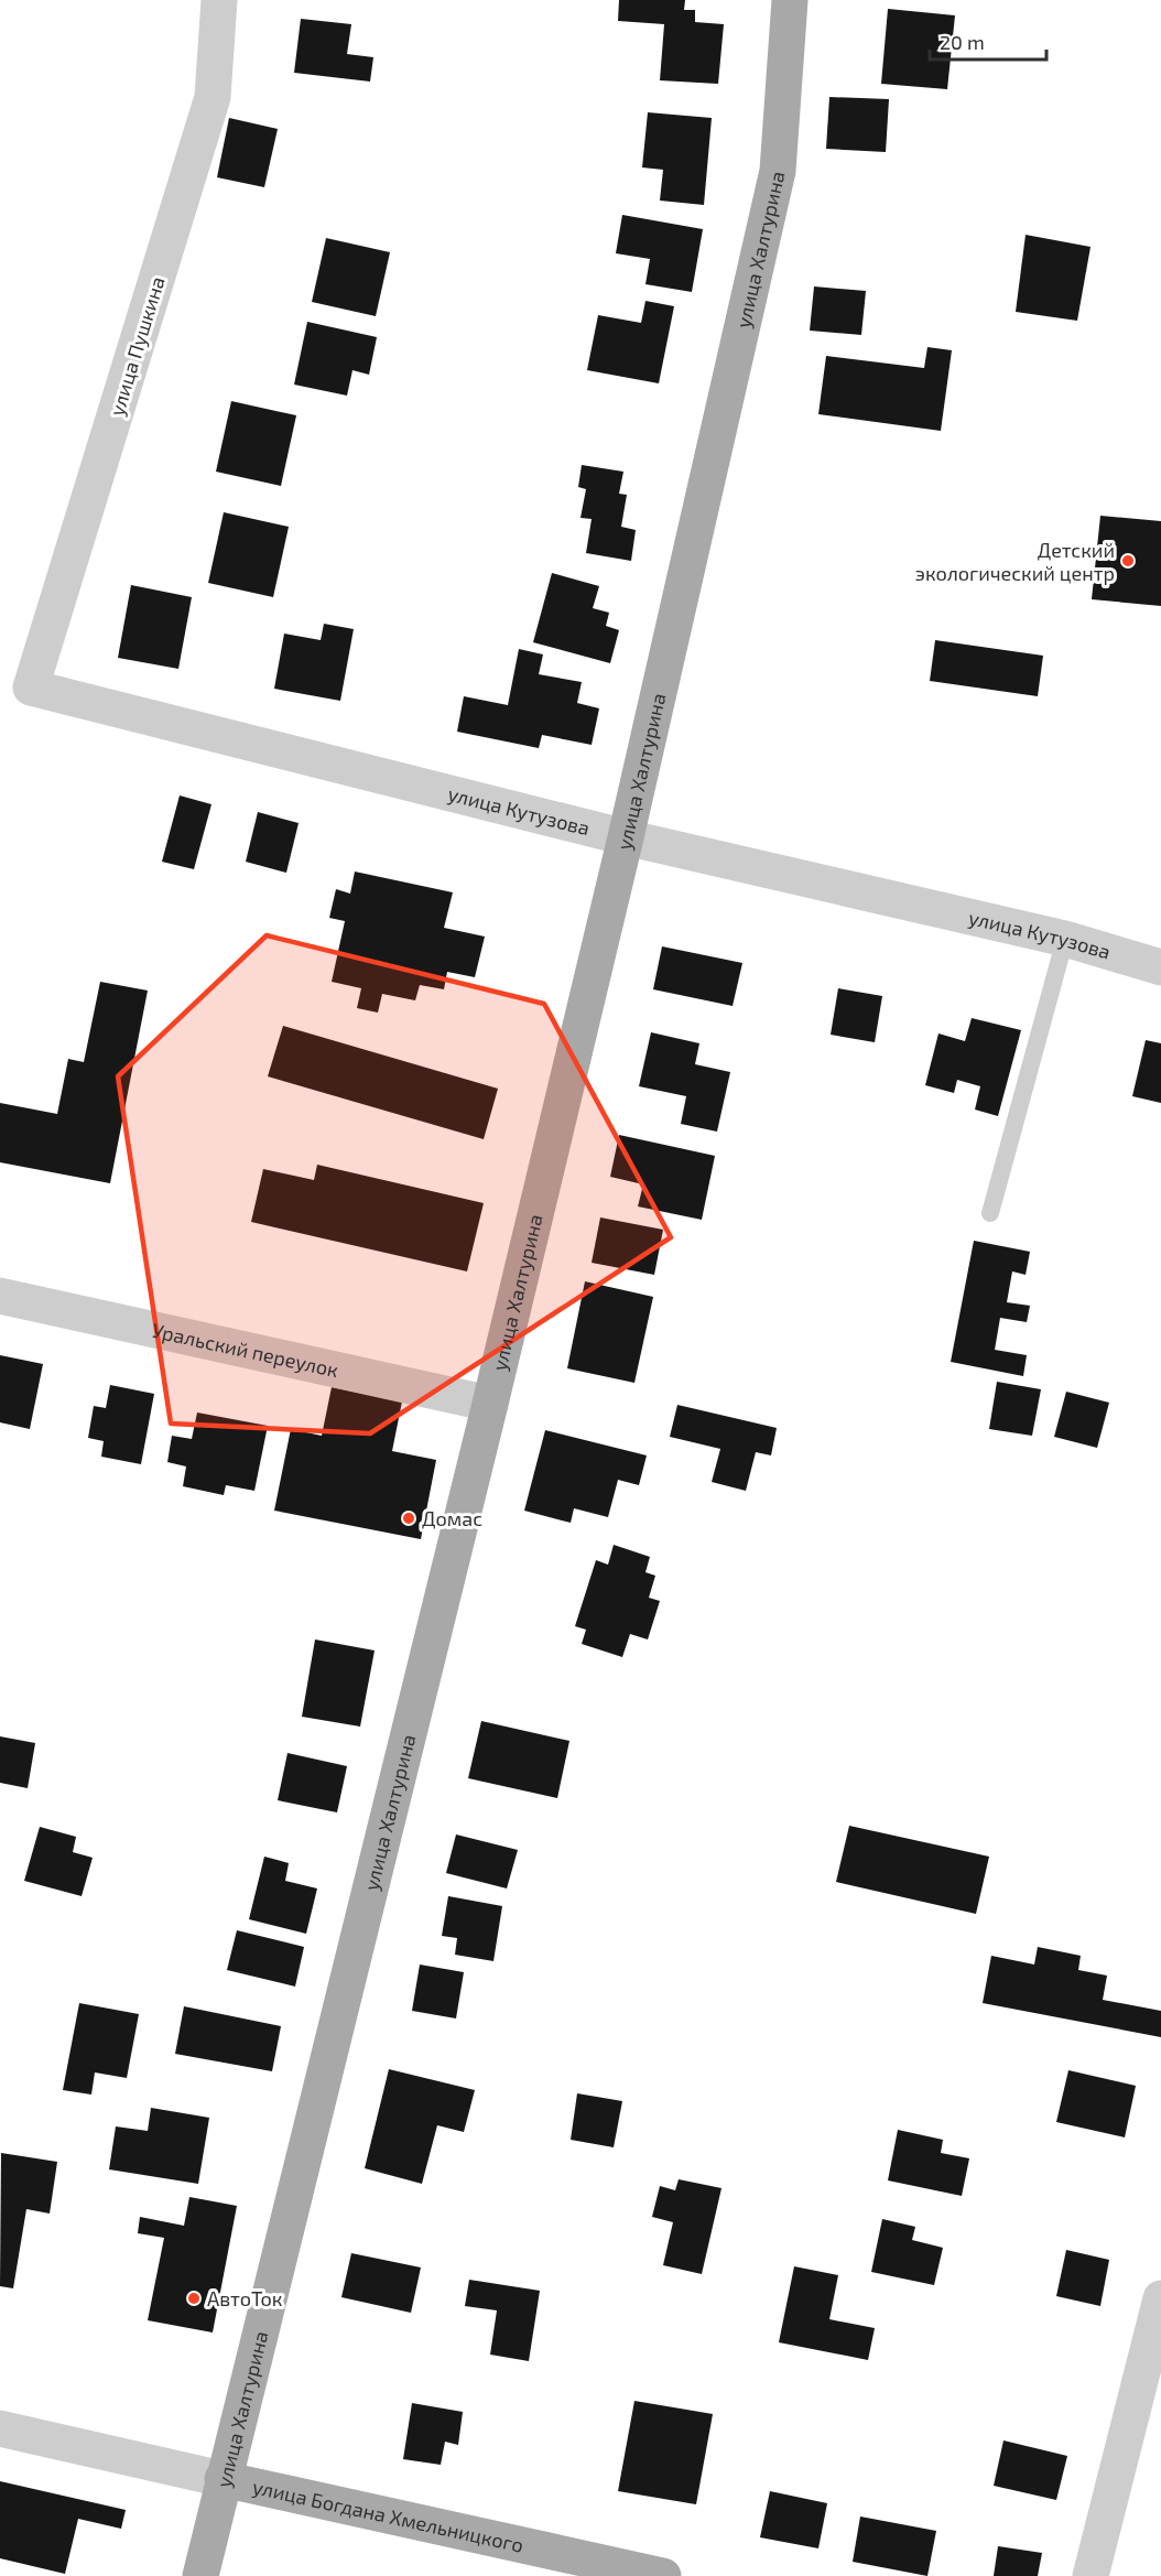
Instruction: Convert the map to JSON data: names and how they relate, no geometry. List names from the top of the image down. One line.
{"streets":{"main road":["улица Халтурина","улица Богдана Хмельницкого"],"street":["улица Пушкина","улица Кутузова","Уральский переулок"]},"crossings":[["улица Халтурина","улица Кутузова"],["улица Халтурина","Уральский переулок"],["улица Халтурина","улица Богдана Хмельницкого"],["улица Пушкина","улица Кутузова"]],"places":["Детский экологический центр","Домас","АвтоТок"],"scale_bar":"20 m"}
